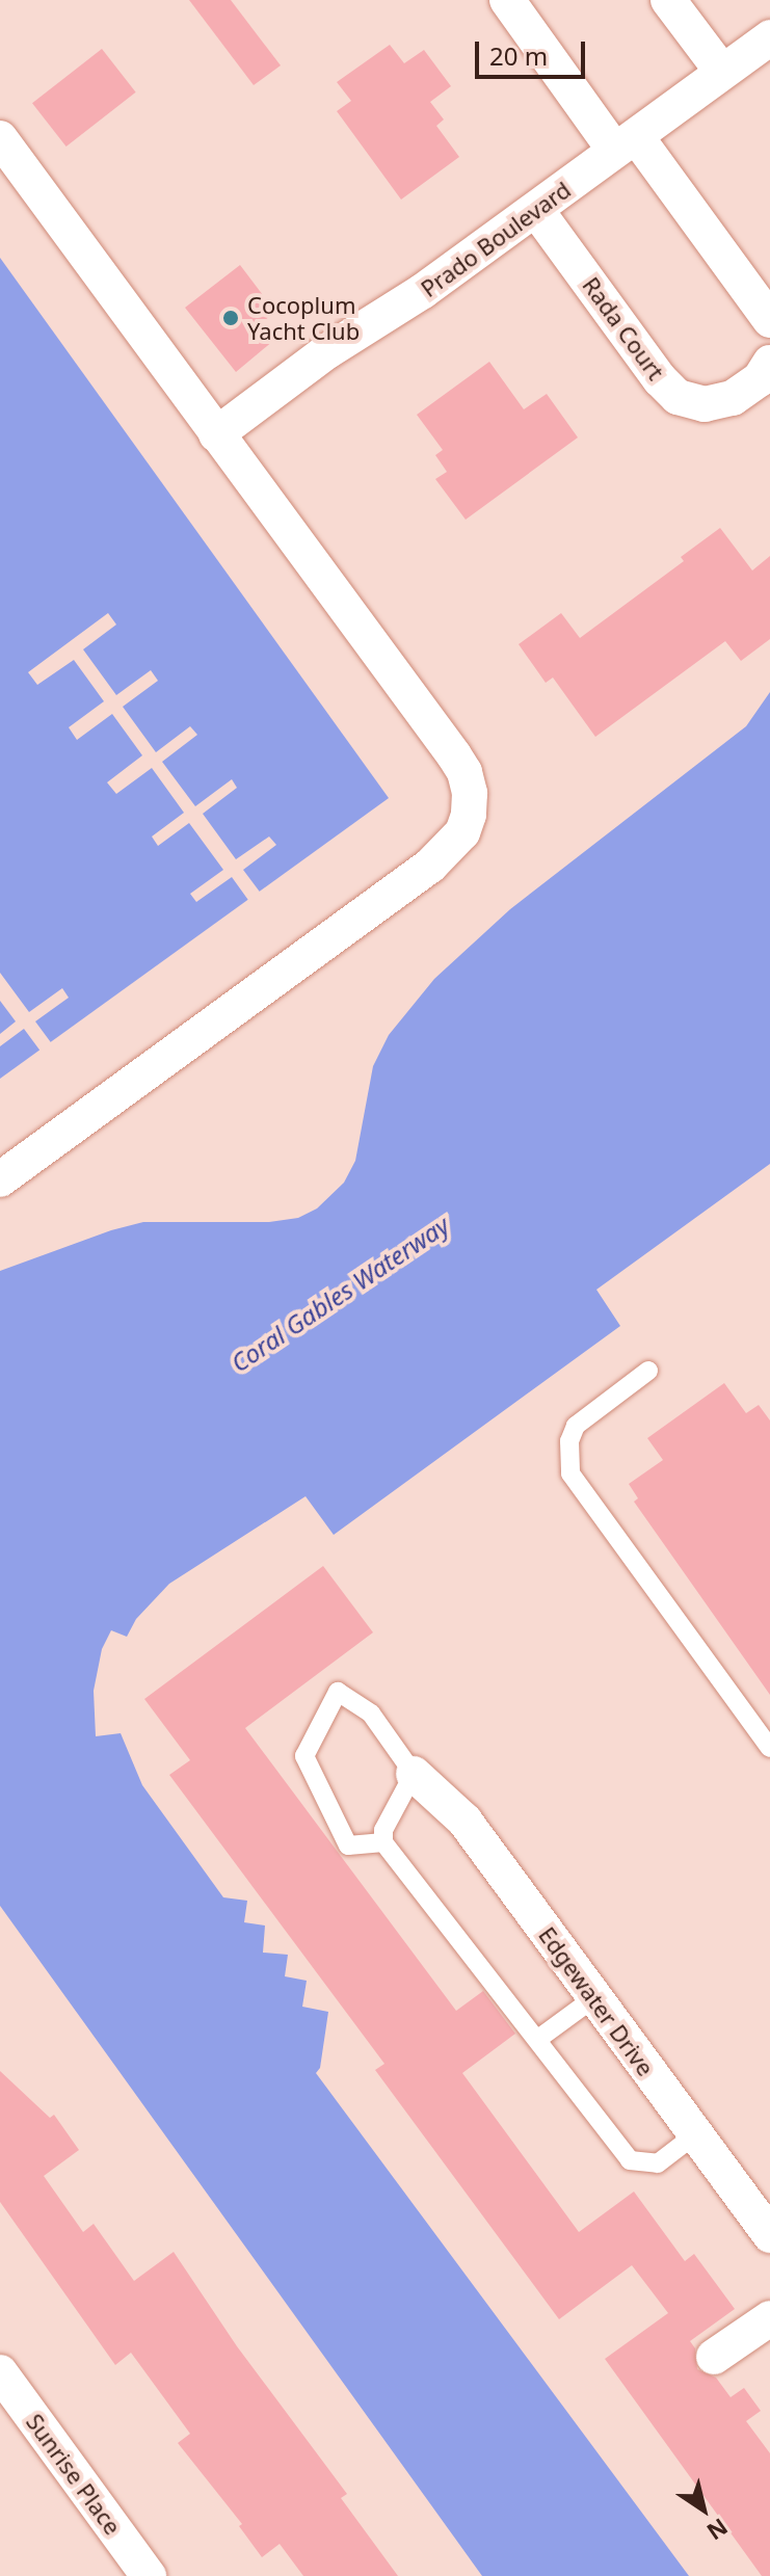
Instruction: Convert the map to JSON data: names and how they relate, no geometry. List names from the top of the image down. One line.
{"streets":{"street":["Prado Boulevard","Rada Court","Edgewater Drive","Sunrise Place"]},"crossings":[["Prado Boulevard","Rada Court"]],"water":["Coral Gables Waterway"],"places":["Cocoplum Yacht Club"],"scale_bar":"20 m","north":"bottom right"}
